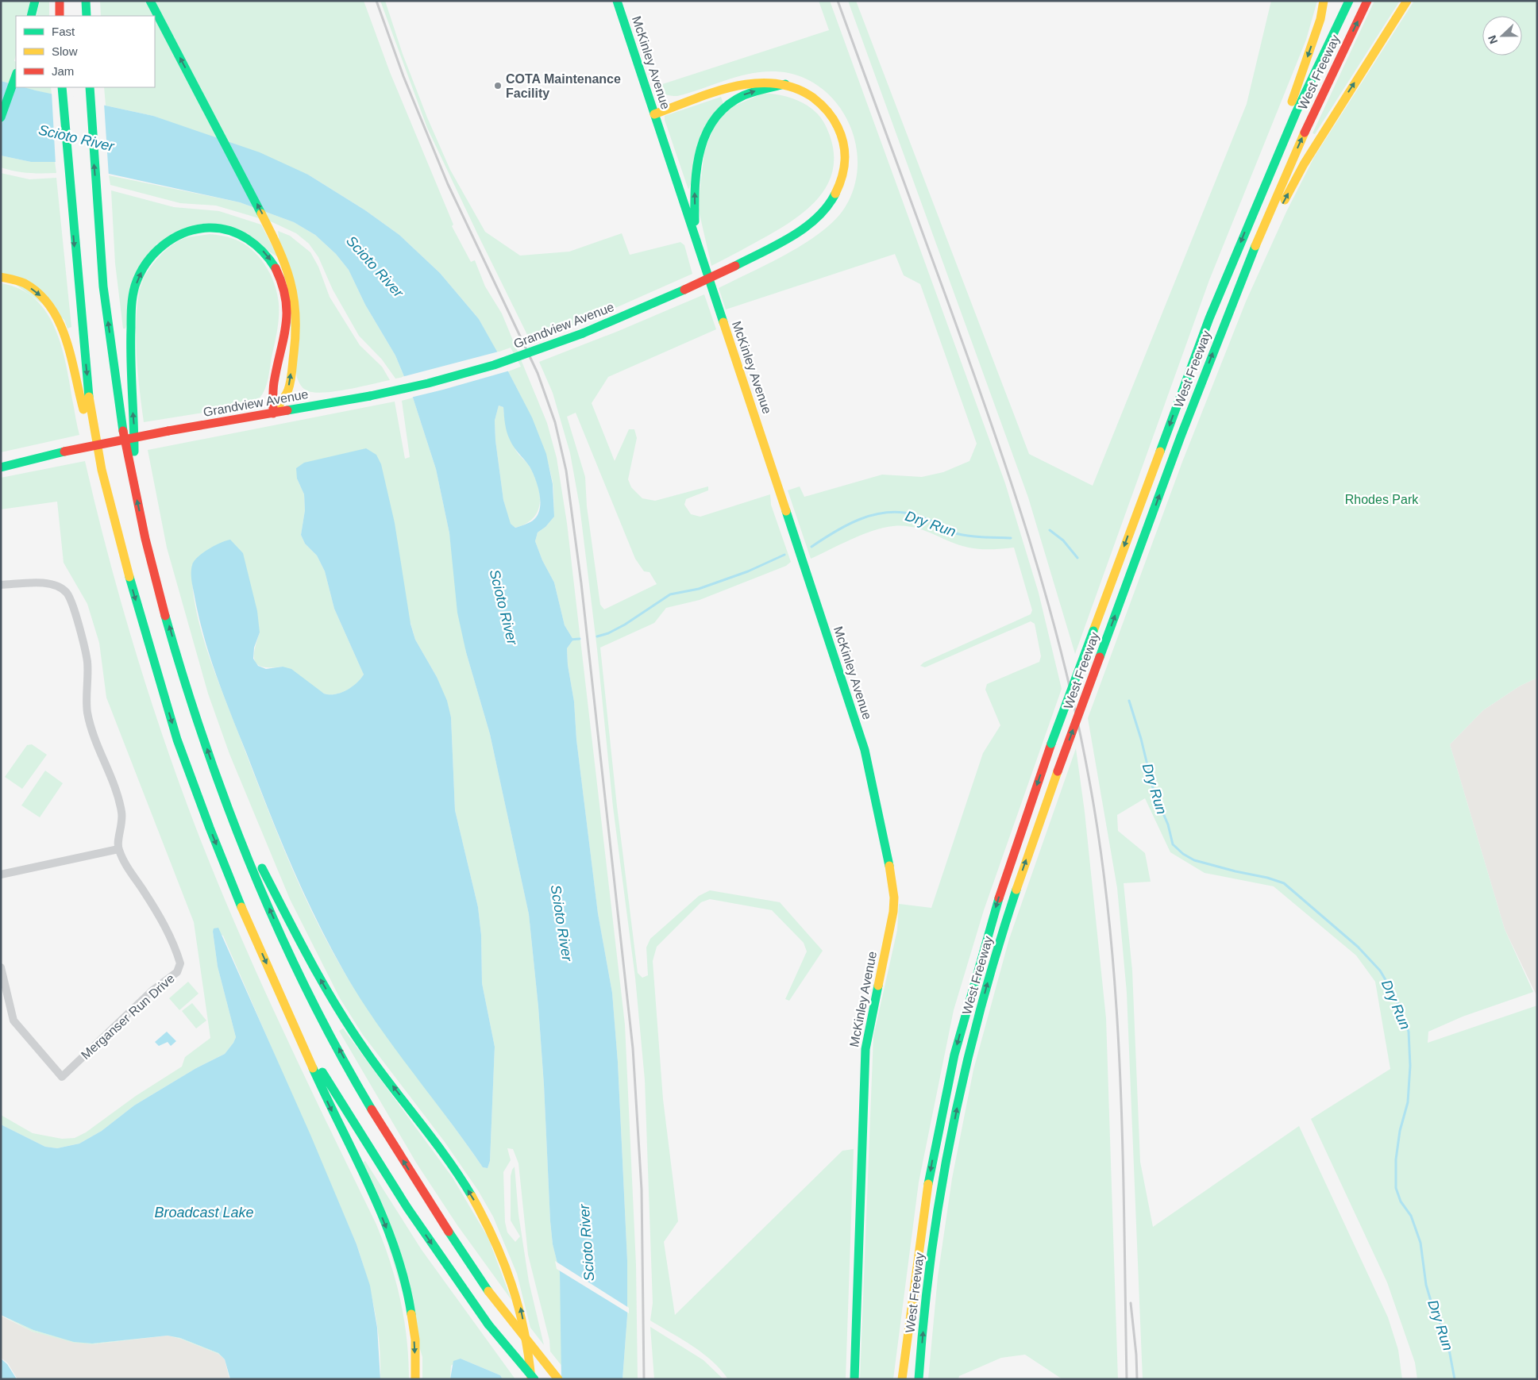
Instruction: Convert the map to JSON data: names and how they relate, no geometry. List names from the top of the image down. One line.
{"streets":{"main road":["McKinley Avenue","West Freeway","Grandview Avenue"],"street":["Merganser Run Drive"]},"crossings":[["McKinley Avenue","Grandview Avenue"]],"water":["Scioto River","Dry Run","Broadcast Lake"],"parks":["Rhodes Park"],"places":["COTA Maintenance Facility"],"legend":["Fast","Slow","Jam"],"north":"left"}
